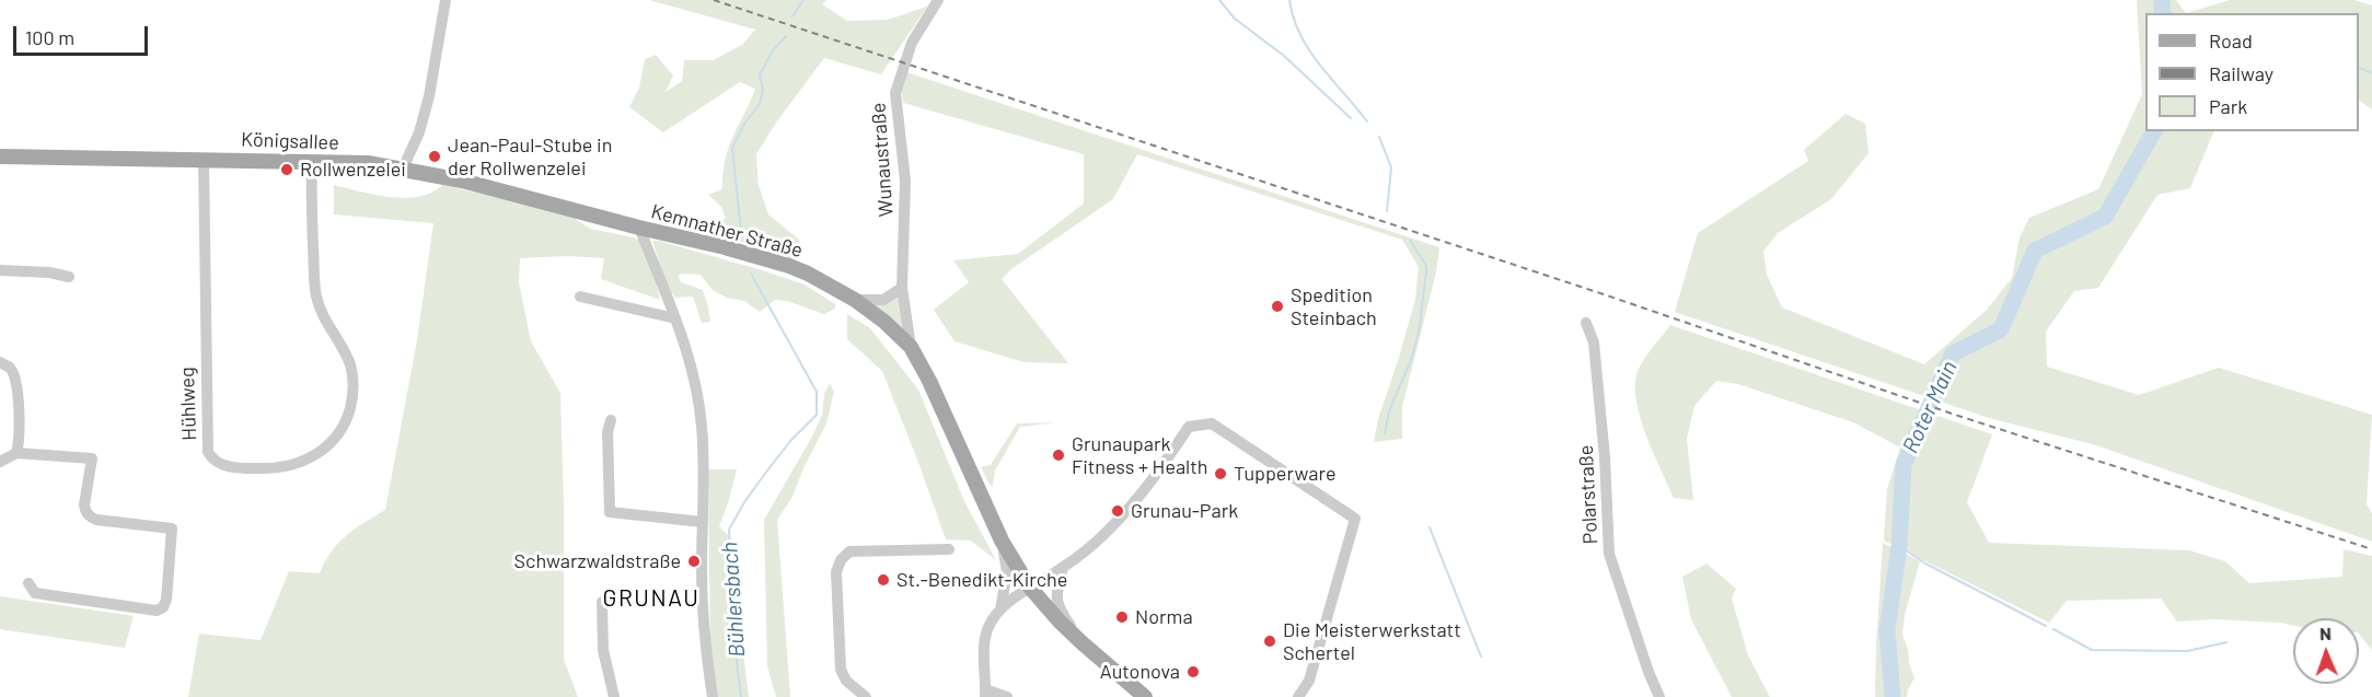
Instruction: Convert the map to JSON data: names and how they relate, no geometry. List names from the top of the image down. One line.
{"streets":{"main road":["Königsallee","Kemnather Straße"],"street":["Wunaustraße","Hühlweg","Polarstraße"]},"crossings":[["Königsallee","Kemnather Straße"],["Königsallee","Hühlweg"],["Wunaustraße","Kemnather Straße"]],"districts":["GRUNAU"],"water":["Roter Main","Bühlersbach"],"places":["Jean-Paul-Stube in der Rollwenzelei","Rollwenzelei","Spedition Steinbach","Grunaupark Fitness + Health","Tupperware","Grunau-Park","Schwarzwaldstraße","St.-Benedikt-Kirche","Norma","Die Meisterwerkstatt Schertel","Autonova"],"legend":["Road","Railway","Park"],"scale_bar":"100 m","north":"top"}
